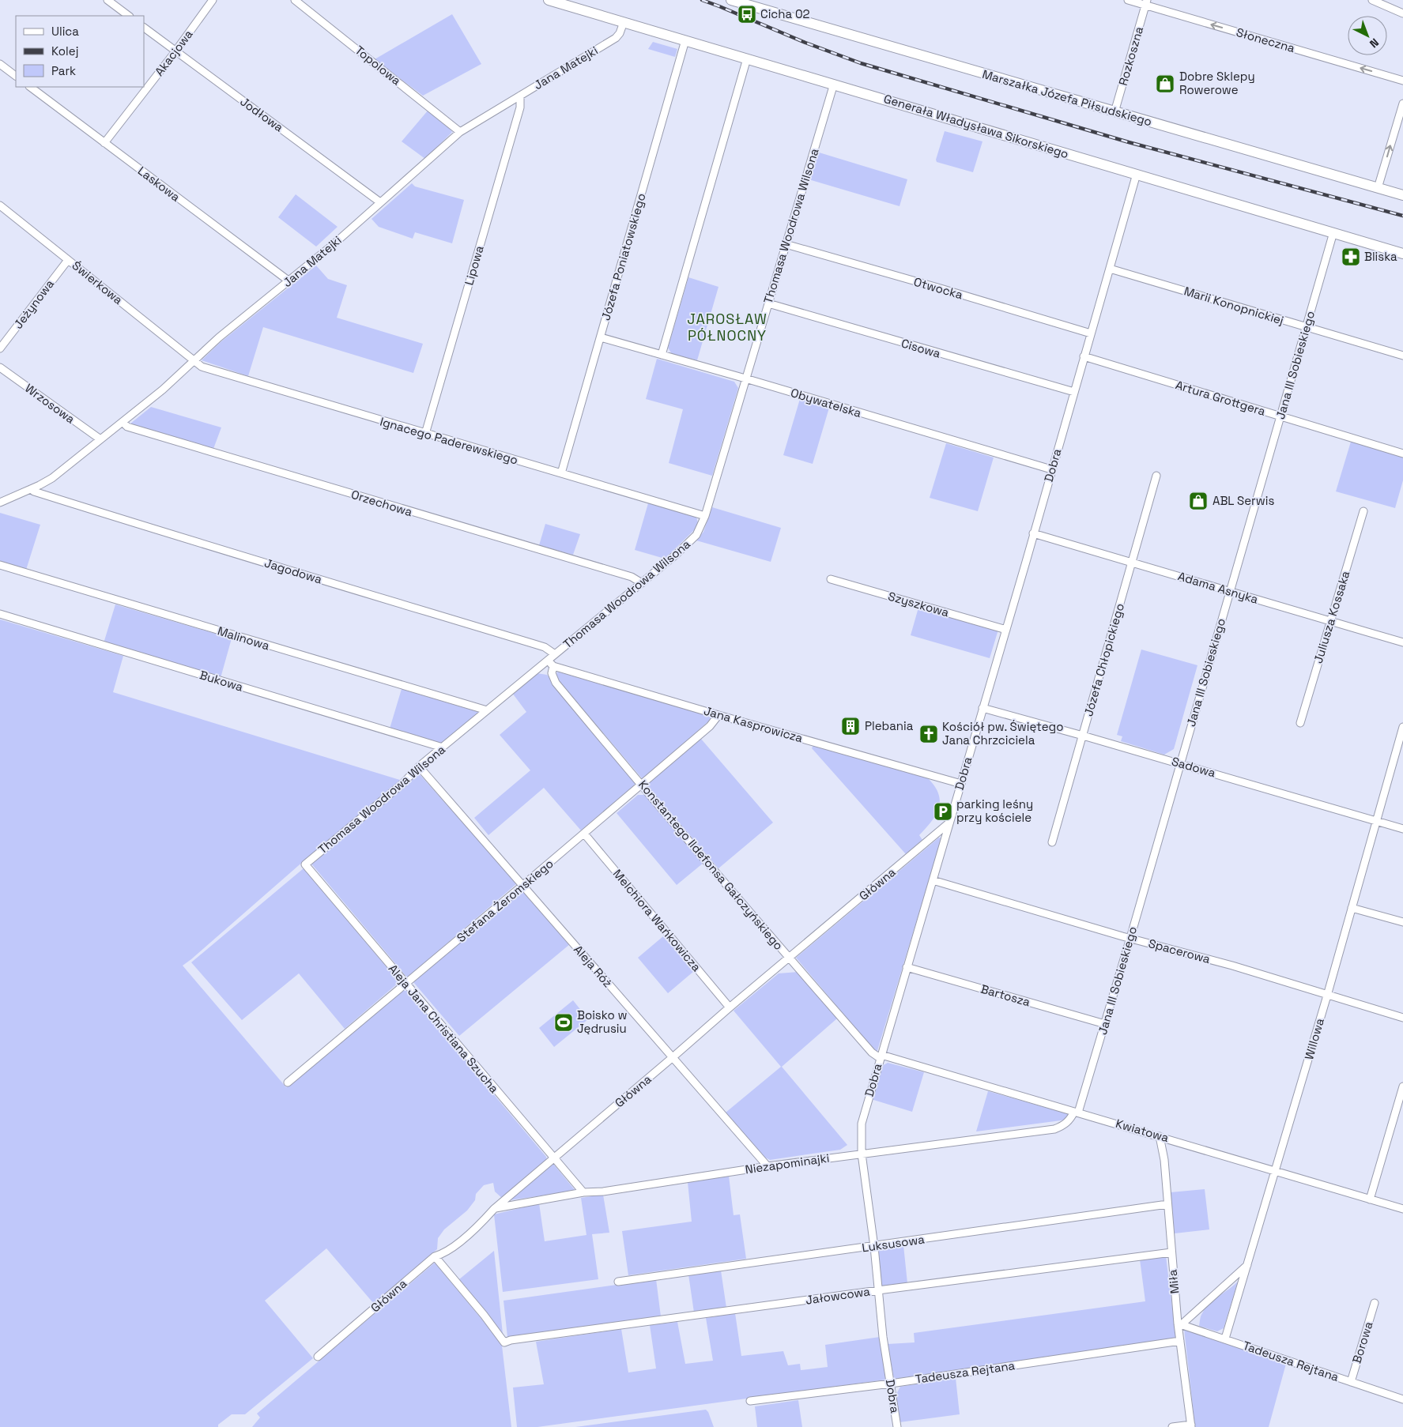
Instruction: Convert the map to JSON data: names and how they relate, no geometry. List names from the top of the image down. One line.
{"streets":{"main road":["Marszałka Józefa Piłsudskiego","Generała Władysława Sikorskiego"],"street":["Słoneczna","Akacjowa","Rozkoszna","Topolowa","Jana Matejki","Jodłowa","Laskowa","Thomasa Woodrowa Wilsona","Józefa Poniatowskiego","Lipowa","Świerkowa","Otwocka","Jeżynowa","Marii Konopnickiej","Cisowa","Jana III Sobieskiego","Artura Grottgera","Obywatelska","Wrzosowa","Ignacego Paderewskiego","Dobra","Orzechowa","Jagodowa","Adama Asnyka","Szyszkowa","Juliusza Kossaka","Malinowa","Józefa Chłopickiego","Bukowa","Jana Kasprowicza","Sadowa","Konstantego Ildefonsa Gałczyńskiego","Główna","Stefana Żeromskiego","Melchiora Wańkowicza","Spacerowa","Aleja Róż","Bartosza","Aleja Jana Christiana Szucha","Willowa","Kwiatowa","Niezapominajki","Luksusowa","Miła","Jałowcowa","Borowa","Tadeusza Rejtana"]},"crossings":[["Słoneczna","Rozkoszna"],["Akacjowa","Jodłowa"],["Akacjowa","Laskowa"],["Rozkoszna","Marszałka Józefa Piłsudskiego"],["Topolowa","Jana Matejki"],["Jana Matejki","Jodłowa"],["Jana Matejki","Generała Władysława Sikorskiego"],["Jana Matejki","Laskowa"],["Jana Matejki","Lipowa"],["Jana Matejki","Świerkowa"],["Jana Matejki","Wrzosowa"],["Jana Matejki","Ignacego Paderewskiego"],["Jana Matejki","Orzechowa"],["Jana Matejki","Jagodowa"],["Generała Władysława Sikorskiego","Thomasa Woodrowa Wilsona"],["Generała Władysława Sikorskiego","Józefa Poniatowskiego"],["Generała Władysława Sikorskiego","Jana III Sobieskiego"],["Generała Władysława Sikorskiego","Dobra"],["Thomasa Woodrowa Wilsona","Otwocka"],["Thomasa Woodrowa Wilsona","Cisowa"],["Thomasa Woodrowa Wilsona","Obywatelska"],["Thomasa Woodrowa Wilsona","Ignacego Paderewskiego"],["Thomasa Woodrowa Wilsona","Orzechowa"],["Thomasa Woodrowa Wilsona","Jagodowa"],["Thomasa Woodrowa Wilsona","Malinowa"],["Thomasa Woodrowa Wilsona","Bukowa"],["Thomasa Woodrowa Wilsona","Jana Kasprowicza"],["Thomasa Woodrowa Wilsona","Konstantego Ildefonsa Gałczyńskiego"],["Thomasa Woodrowa Wilsona","Aleja Róż"],["Thomasa Woodrowa Wilsona","Aleja Jana Christiana Szucha"],["Józefa Poniatowskiego","Obywatelska"],["Józefa Poniatowskiego","Ignacego Paderewskiego"],["Lipowa","Ignacego Paderewskiego"],["Świerkowa","Jeżynowa"],["Świerkowa","Ignacego Paderewskiego"],["Otwocka","Dobra"],["Marii Konopnickiej","Jana III Sobieskiego"],["Marii Konopnickiej","Dobra"],["Cisowa","Dobra"],["Jana III Sobieskiego","Artura Grottgera"],["Jana III Sobieskiego","Adama Asnyka"],["Jana III Sobieskiego","Sadowa"],["Jana III Sobieskiego","Spacerowa"],["Jana III Sobieskiego","Bartosza"],["Jana III Sobieskiego","Kwiatowa"],["Jana III Sobieskiego","Niezapominajki"],["Artura Grottgera","Dobra"],["Obywatelska","Dobra"],["Dobra","Adama Asnyka"],["Dobra","Szyszkowa"],["Dobra","Jana Kasprowicza"],["Dobra","Sadowa"],["Dobra","Konstantego Ildefonsa Gałczyńskiego"],["Dobra","Główna"],["Dobra","Spacerowa"],["Dobra","Bartosza"],["Dobra","Kwiatowa"],["Dobra","Niezapominajki"],["Dobra","Luksusowa"],["Dobra","Jałowcowa"],["Dobra","Tadeusza Rejtana"],["Adama Asnyka","Juliusza Kossaka"],["Adama Asnyka","Józefa Chłopickiego"],["Józefa Chłopickiego","Sadowa"],["Jana Kasprowicza","Konstantego Ildefonsa Gałczyńskiego"],["Jana Kasprowicza","Stefana Żeromskiego"],["Sadowa","Willowa"],["Konstantego Ildefonsa Gałczyńskiego","Główna"],["Konstantego Ildefonsa Gałczyńskiego","Stefana Żeromskiego"],["Konstantego Ildefonsa Gałczyńskiego","Kwiatowa"],["Główna","Melchiora Wańkowicza"],["Główna","Aleja Róż"],["Główna","Aleja Jana Christiana Szucha"],["Główna","Niezapominajki"],["Główna","Jałowcowa"],["Stefana Żeromskiego","Melchiora Wańkowicza"],["Stefana Żeromskiego","Aleja Róż"],["Stefana Żeromskiego","Aleja Jana Christiana Szucha"],["Spacerowa","Willowa"],["Aleja Róż","Niezapominajki"],["Aleja Jana Christiana Szucha","Niezapominajki"],["Willowa","Kwiatowa"],["Willowa","Tadeusza Rejtana"],["Kwiatowa","Niezapominajki"],["Kwiatowa","Miła"],["Luksusowa","Miła"],["Miła","Jałowcowa"],["Miła","Tadeusza Rejtana"],["Borowa","Tadeusza Rejtana"]],"one_way":["Słoneczna"],"districts":["JAROSŁAW PÓŁNOCNY"],"places":{"bus stop":["Cicha 02"],"shop":["Dobre Sklepy Rowerowe","ABL Serwis"],"pharmacy":["Bliska"],"building":["Plebania"],"church":["Kościół pw. Świętego Jana Chrzciciela"],"parking":["parking leśny przy kościele"],"sports":["Boisko w Jędrusiu"]},"legend":["Ulica","Kolej","Park"],"north":"bottom right"}
